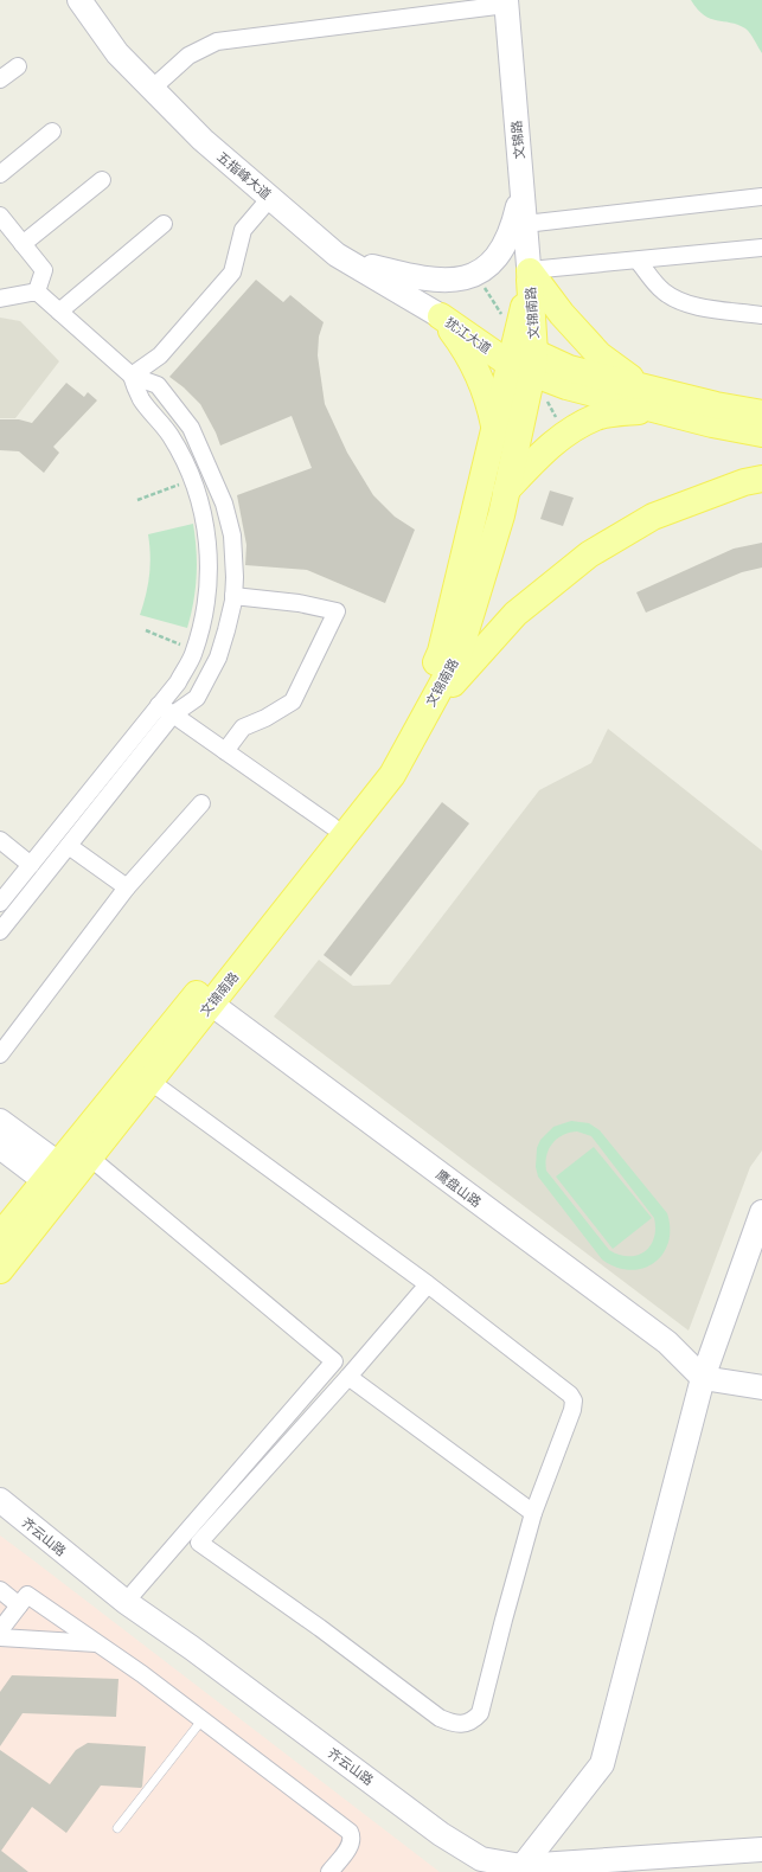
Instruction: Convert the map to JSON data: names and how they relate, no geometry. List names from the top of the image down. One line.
{"streets":{"main road":["文锦南路","犹江大道"],"street":["文锦路","五指峰大道","鹰盘山路","齐云山路"]},"crossings":[["文锦路","文锦南路"],["五指峰大道","犹江大道"],["文锦南路","犹江大道"],["文锦南路","鹰盘山路"]]}
